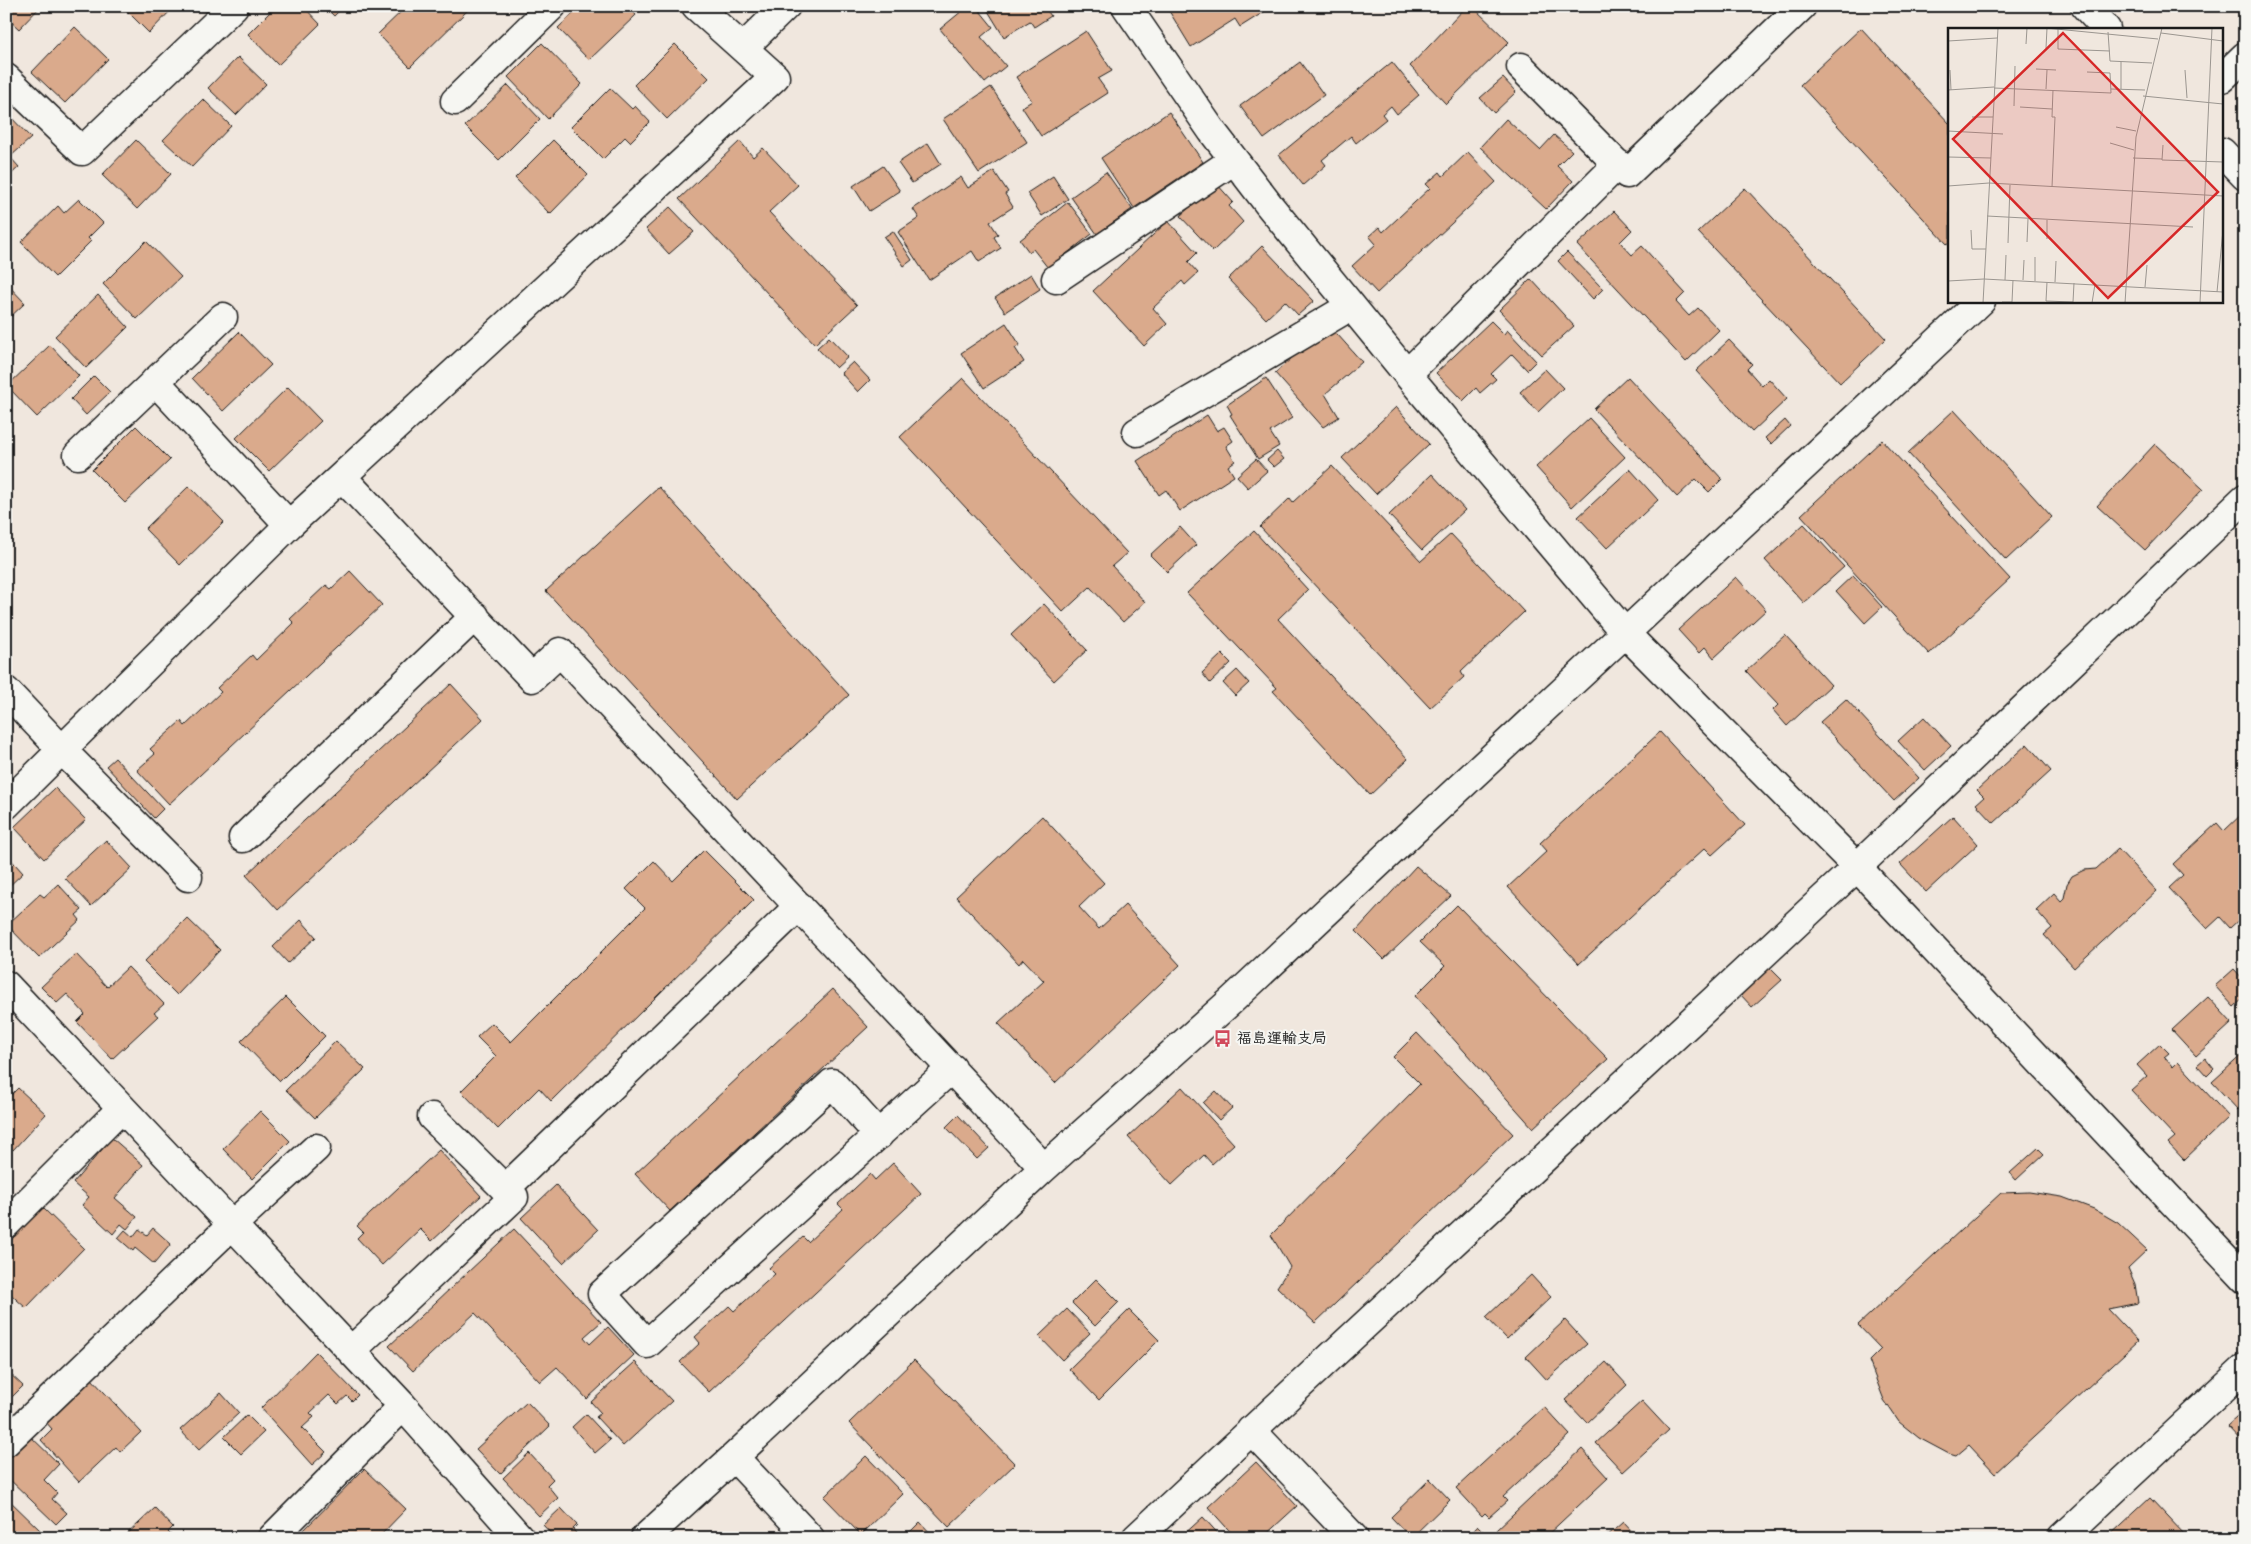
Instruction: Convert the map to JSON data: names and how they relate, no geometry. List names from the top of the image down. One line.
{"places":{"bus stop":["福島運輸支局"]}}
